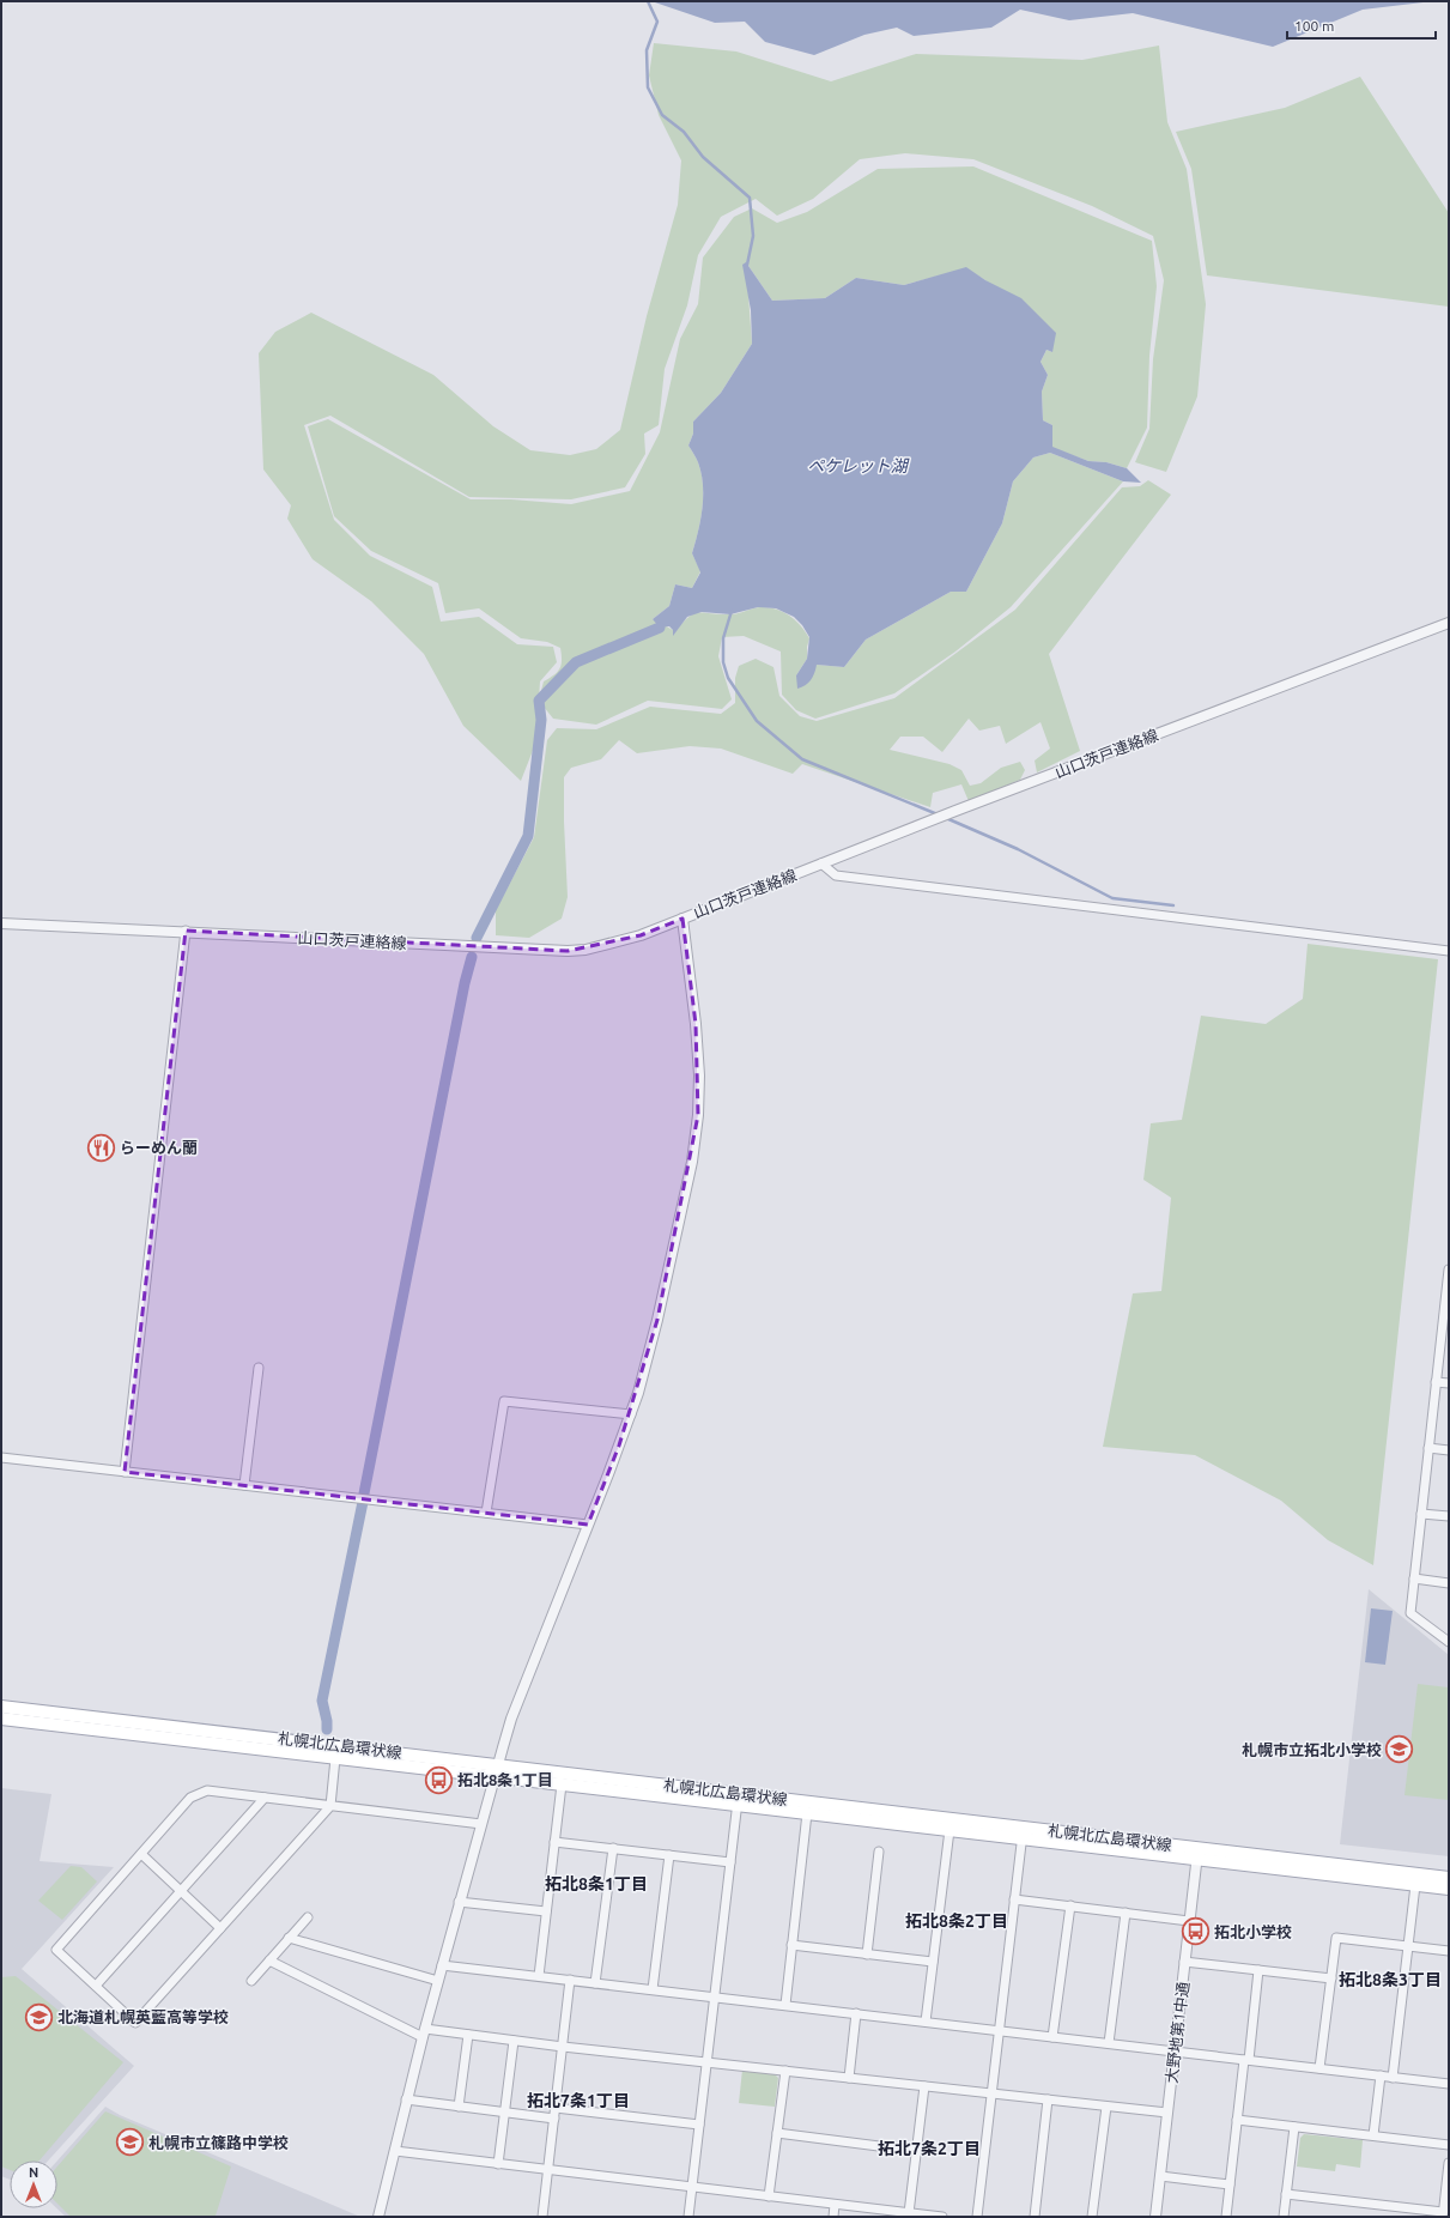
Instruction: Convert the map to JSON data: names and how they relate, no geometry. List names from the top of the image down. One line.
{"streets":{"main road":["札幌北広島環状線"],"street":["山口茨戸連絡線","大野地第1中通"]},"crossings":[["札幌北広島環状線","大野地第1中通"]],"districts":["拓北8条1丁目","拓北8条2丁目","拓北8条3丁目","拓北7条1丁目","拓北7条2丁目"],"water":["ペケレット湖"],"places":{"restaurant":["らーめん蘭"],"school or university":["札幌市立拓北小学校","北海道札幌英藍高等学校","札幌市立篠路中学校"],"bus stop":["拓北8条1丁目","拓北小学校"]},"scale_bar":"100 m","north":"top"}
